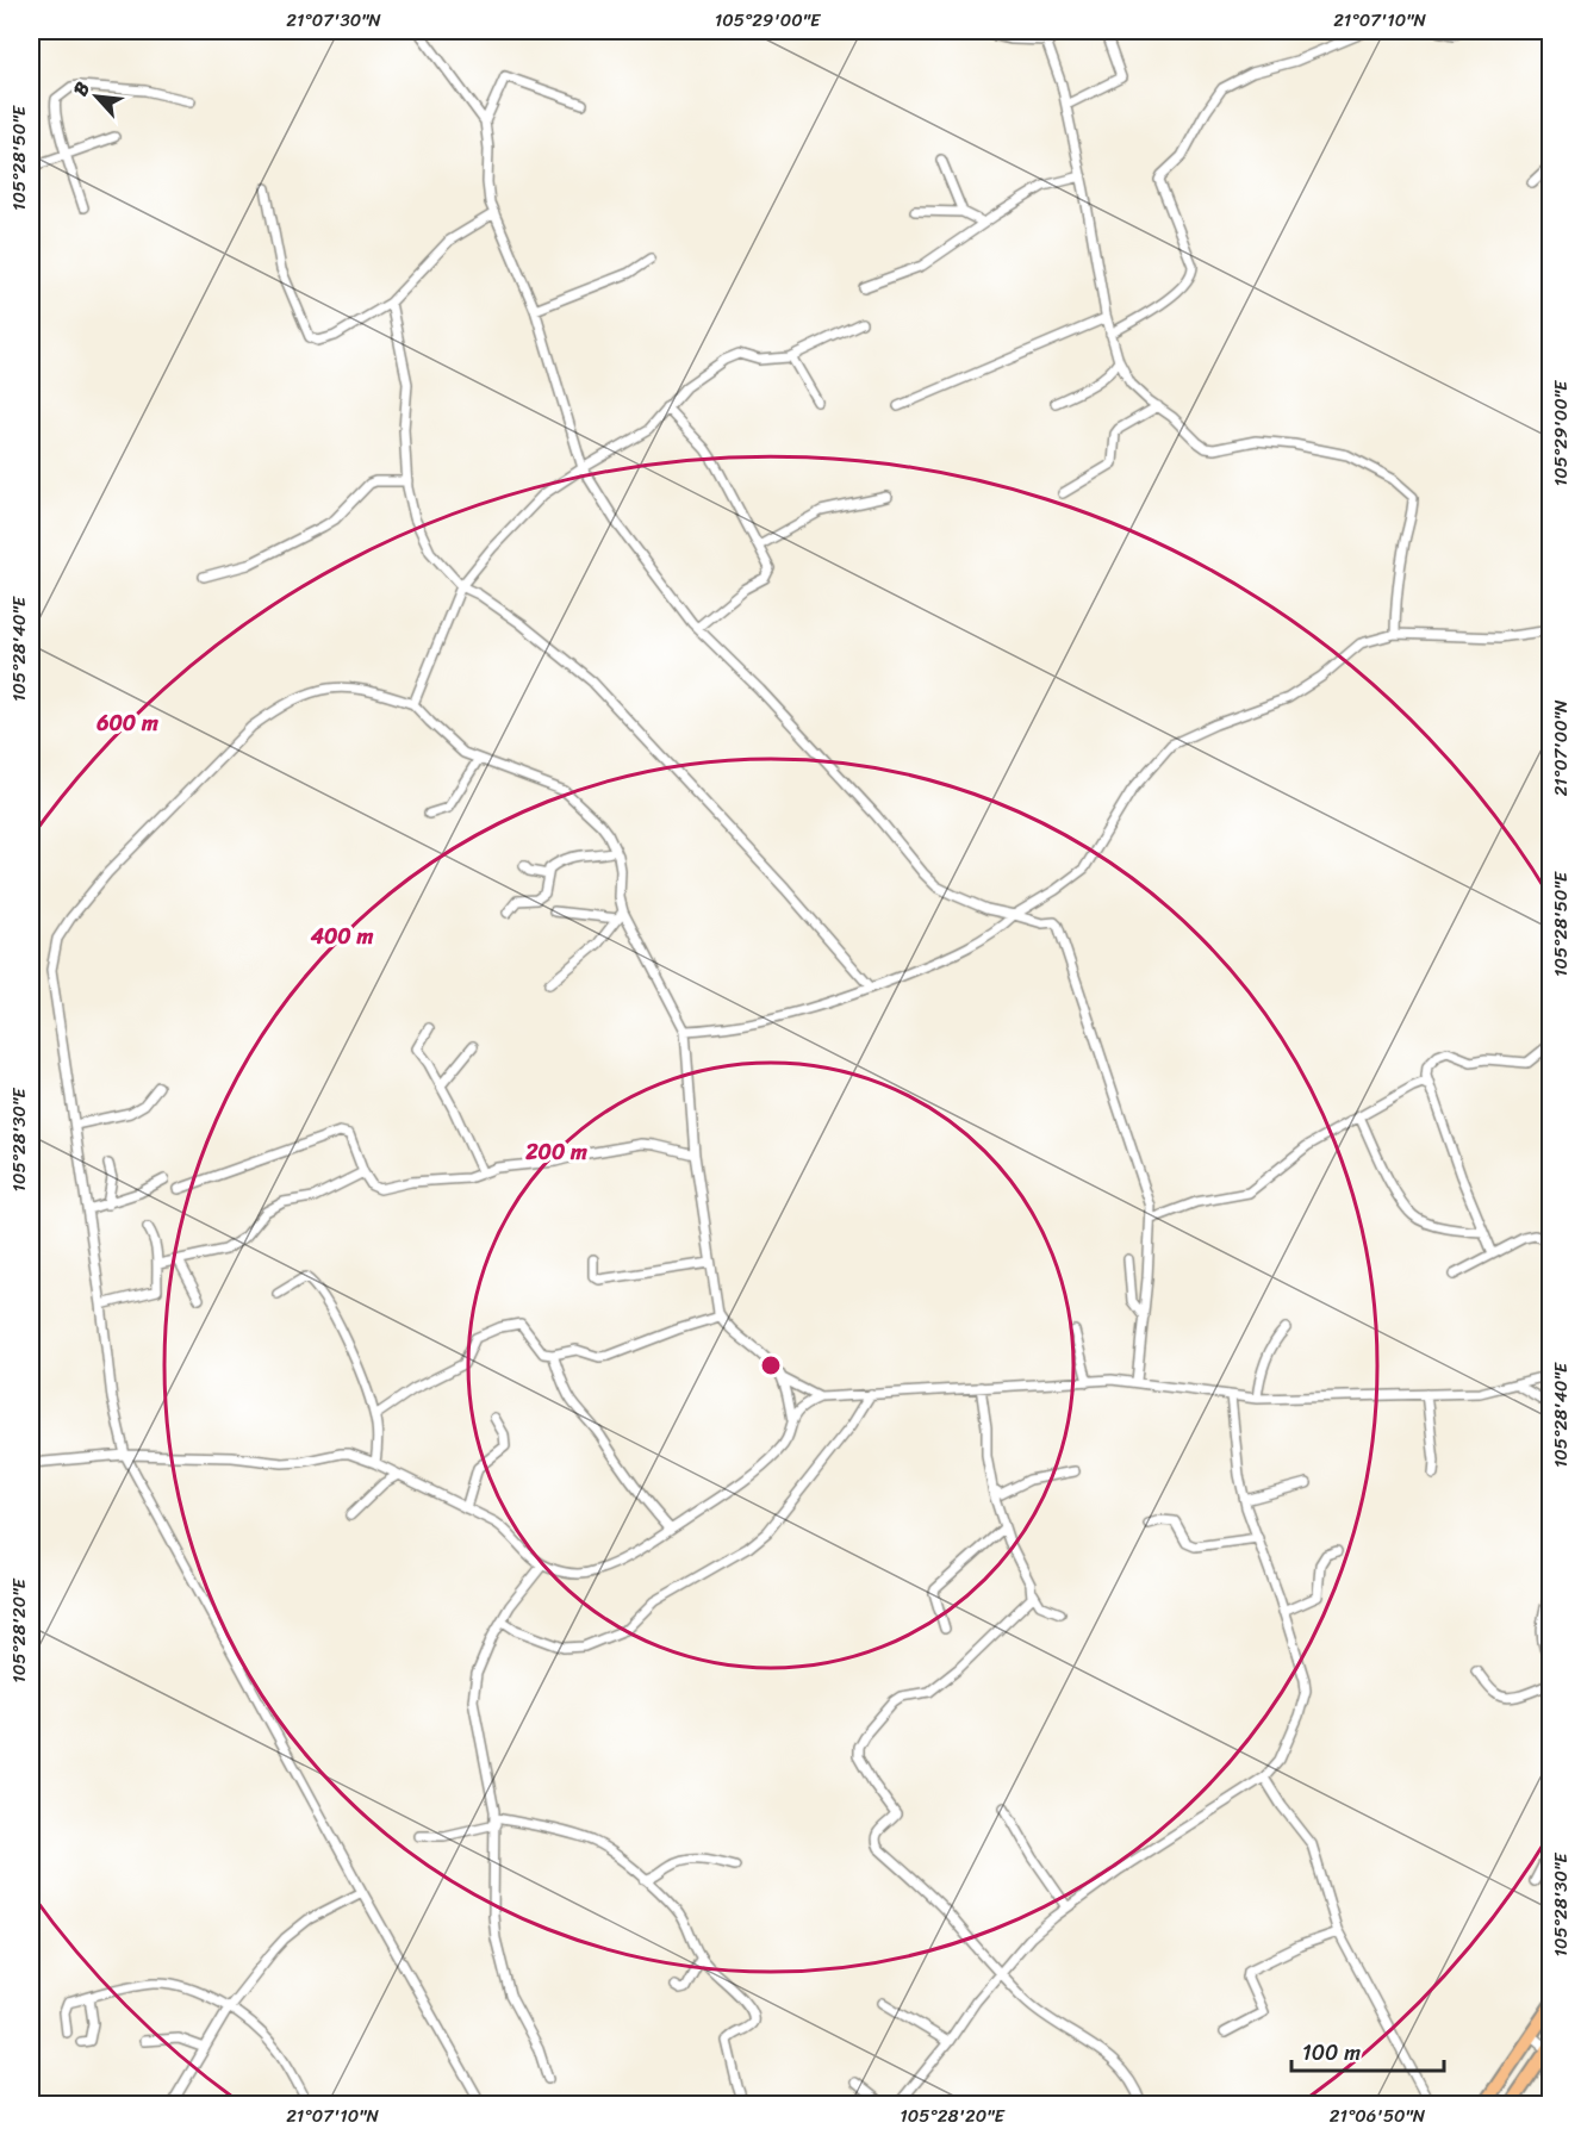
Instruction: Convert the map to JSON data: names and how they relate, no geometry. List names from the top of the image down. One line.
{"scale_bar":"100 m","north":"top left","coordinates":["21°07'30\"N","105°29'00\"E","21°07'10\"N","105°28'50\"E","105°28'40\"E","21°07'00\"N","105°28'30\"E","105°28'20\"E","21°06'50\"N"],"rings":["600 m","400 m","200 m"]}
